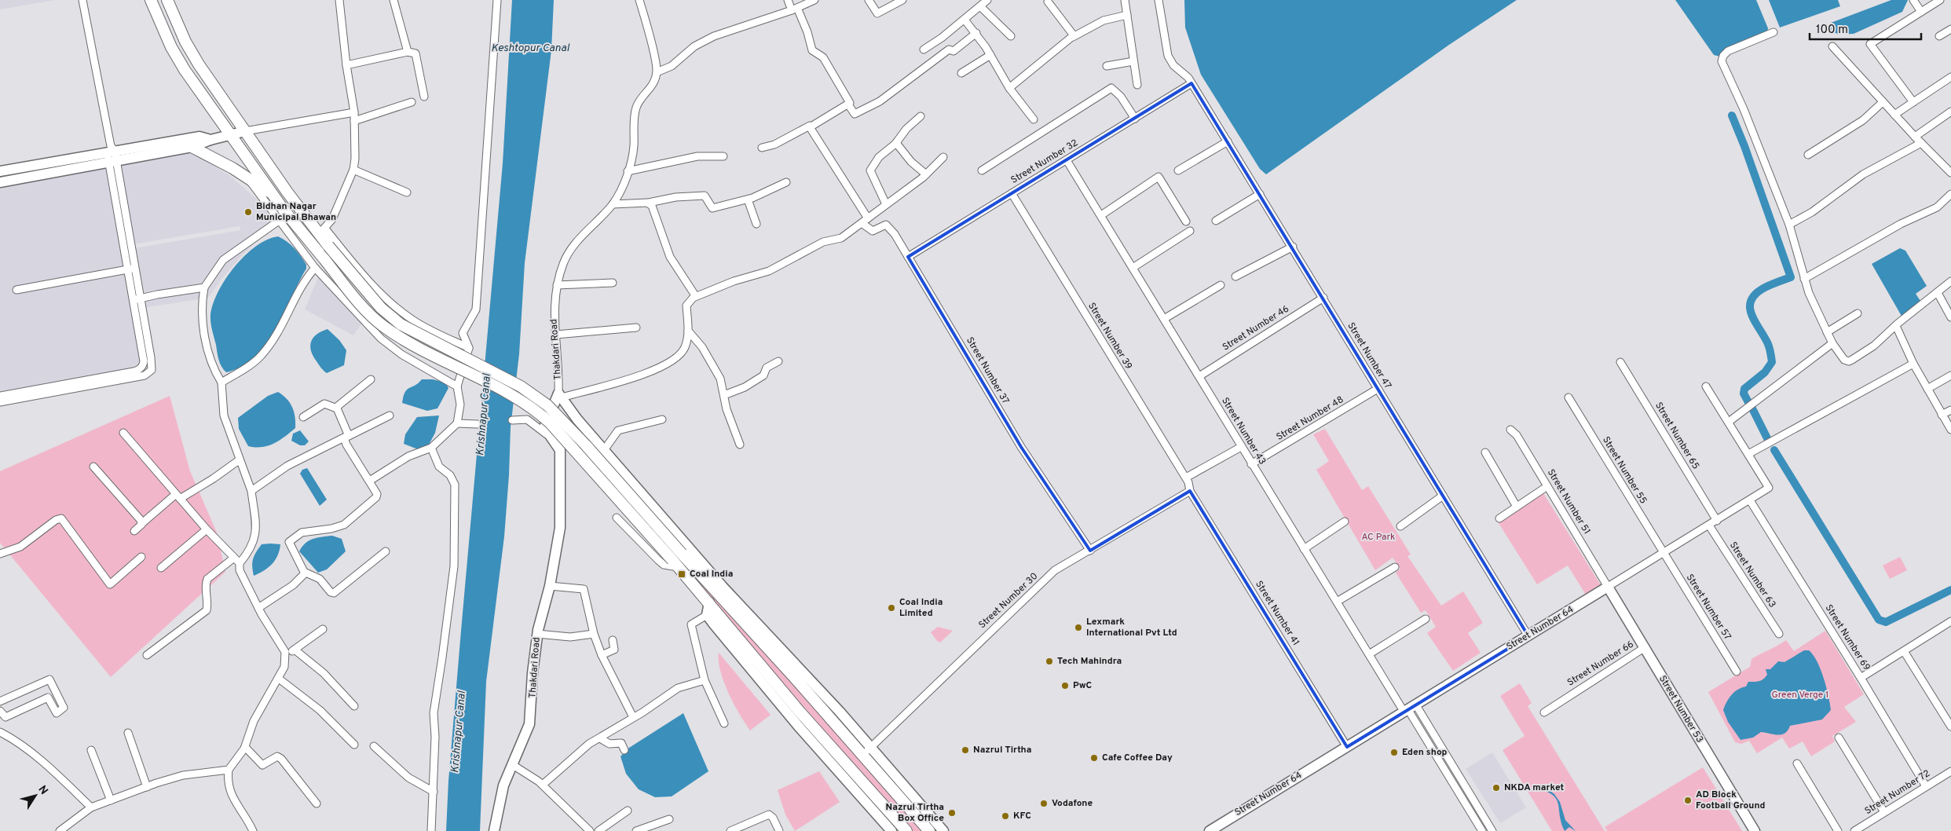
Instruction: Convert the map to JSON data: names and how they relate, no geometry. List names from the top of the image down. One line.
{"streets":{"street":["Street Number 32","Street Number 46","Street Number 39","Thakdari Road","Street Number 47","Street Number 37","Street Number 48","Street Number 43","Street Number 65","Street Number 55","Street Number 51","Street Number 63","Street Number 30","Street Number 57","Street Number 41","Street Number 64","Street Number 69","Street Number 66","Street Number 53","Street Number 72"]},"crossings":[["Street Number 32","Street Number 39"],["Street Number 32","Street Number 47"],["Street Number 32","Street Number 37"],["Street Number 32","Street Number 43"],["Street Number 46","Street Number 47"],["Street Number 46","Street Number 43"],["Street Number 39","Street Number 30"],["Street Number 39","Street Number 41"],["Street Number 47","Street Number 48"],["Street Number 47","Street Number 64"],["Street Number 37","Street Number 30"],["Street Number 48","Street Number 43"],["Street Number 43","Street Number 64"],["Street Number 65","Street Number 64"],["Street Number 55","Street Number 57"],["Street Number 55","Street Number 64"],["Street Number 51","Street Number 64"],["Street Number 51","Street Number 53"],["Street Number 63","Street Number 64"],["Street Number 30","Street Number 41"],["Street Number 57","Street Number 64"],["Street Number 41","Street Number 64"],["Street Number 64","Street Number 69"],["Street Number 64","Street Number 53"],["Street Number 69","Street Number 72"],["Street Number 66","Street Number 53"]],"water":["Keshtopur Canal","Krishnapur Canal"],"parks":["AC Park","Green Verge 1"],"places":{"other":["Bidhan Nagar Municipal Bhawan","Coal India Limited","Lexmark International Pvt Ltd","Tech Mahindra","PwC","Nazrul Tirtha","Eden shop","Cafe Coffee Day","NKDA market","AD Block Football Ground","Vodafone","Nazrul Tirtha Box Office","KFC"],"transit":["Coal India"]},"scale_bar":"100 m","north":"top right"}
